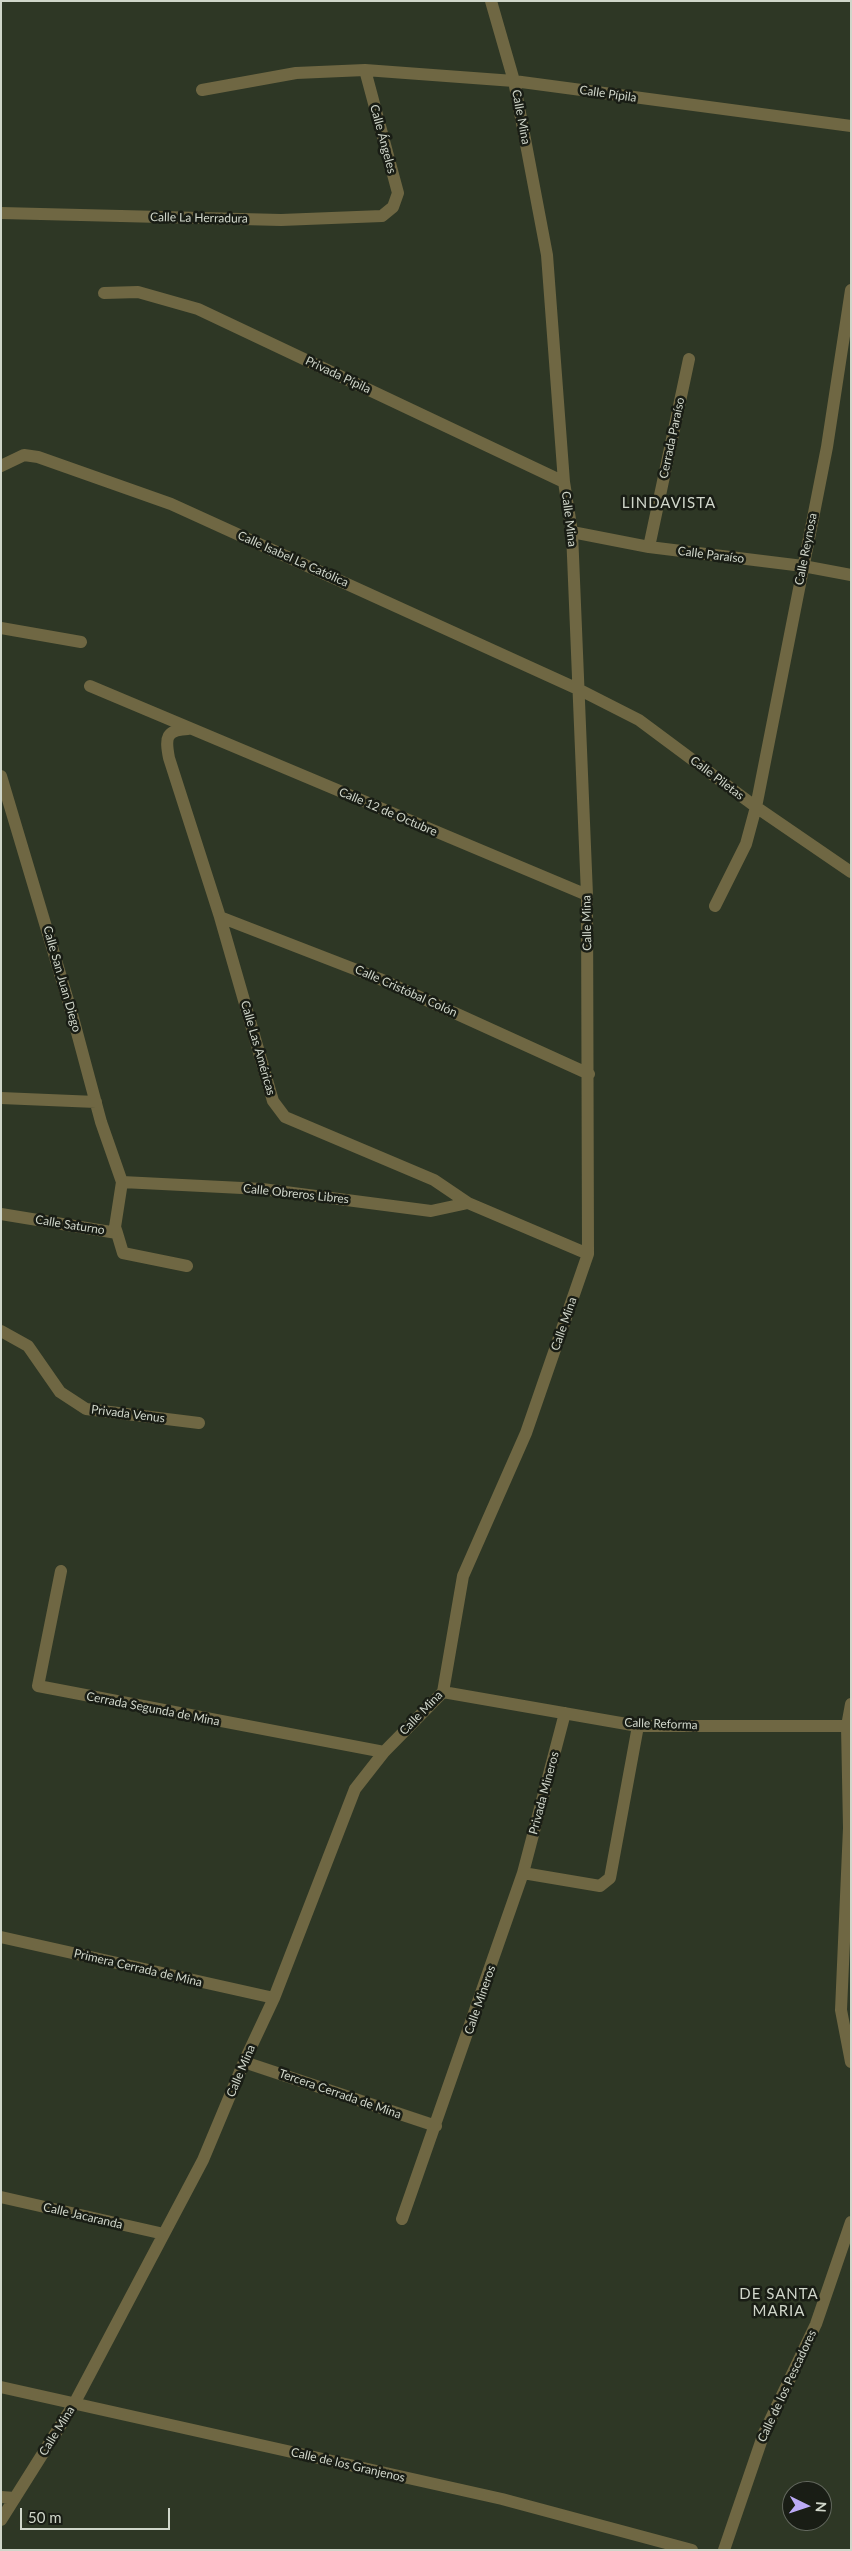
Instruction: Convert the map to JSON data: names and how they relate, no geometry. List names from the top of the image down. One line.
{"streets":{"street":["Calle Pípila","Calle Mina","Calle Ángeles","Calle La Herradura","Privada Pípila","Cerrada Paraíso","Calle Reynosa","Calle Paraíso","Calle Isabel La Católica","Calle Piletas","Calle 12 de Octubre","Calle San Juan Diego","Calle Cristóbal Colón","Calle Las Américas","Calle Obreros Libres","Calle Saturno","Privada Venus","Cerrada Segunda de Mina","Calle Reforma","Privada Mineros","Primera Cerrada de Mina","Calle Mineros","Tercera Cerrada de Mina","Calle Jacaranda","Calle de los Pescadores","Calle de los Granjenos"]},"crossings":[["Calle Pípila","Calle Mina"],["Calle Pípila","Calle Ángeles"],["Calle Mina","Privada Pípila"],["Calle Mina","Calle Paraíso"],["Calle Mina","Calle Isabel La Católica"],["Calle Mina","Calle Piletas"],["Calle Mina","Calle 12 de Octubre"],["Calle Mina","Calle Cristóbal Colón"],["Calle Mina","Calle Las Américas"],["Calle Mina","Cerrada Segunda de Mina"],["Calle Mina","Calle Reforma"],["Calle Mina","Primera Cerrada de Mina"],["Calle Mina","Tercera Cerrada de Mina"],["Calle Mina","Calle Jacaranda"],["Calle Mina","Calle de los Granjenos"],["Calle Ángeles","Calle La Herradura"],["Cerrada Paraíso","Calle Paraíso"],["Calle Reynosa","Calle Paraíso"],["Calle Reynosa","Calle Piletas"],["Calle Isabel La Católica","Calle Piletas"],["Calle 12 de Octubre","Calle Las Américas"],["Calle San Juan Diego","Calle Obreros Libres"],["Calle San Juan Diego","Calle Saturno"],["Calle Cristóbal Colón","Calle Las Américas"],["Calle Las Américas","Calle Obreros Libres"],["Calle Obreros Libres","Calle Saturno"],["Calle Reforma","Privada Mineros"],["Privada Mineros","Calle Mineros"],["Calle Mineros","Tercera Cerrada de Mina"]],"districts":["LINDAVISTA","DE SANTA MARIA"],"scale_bar":"50 m","north":"right"}
